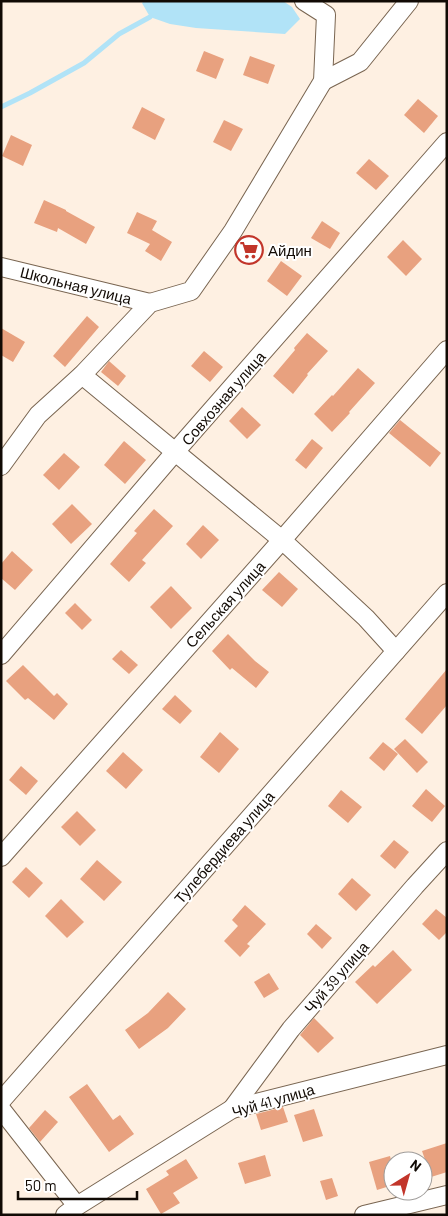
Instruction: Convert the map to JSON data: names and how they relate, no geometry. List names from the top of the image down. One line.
{"streets":{"street":["Школьная улица","Совхозная улица","Сельская улица","Тулебердиева улица","Чуй 39 улица","Чуй 41 улица"]},"crossings":[["Чуй 39 улица","Чуй 41 улица"]],"places":{"supermarket":["Айдин"]},"scale_bar":"50 m","north":"top right"}
